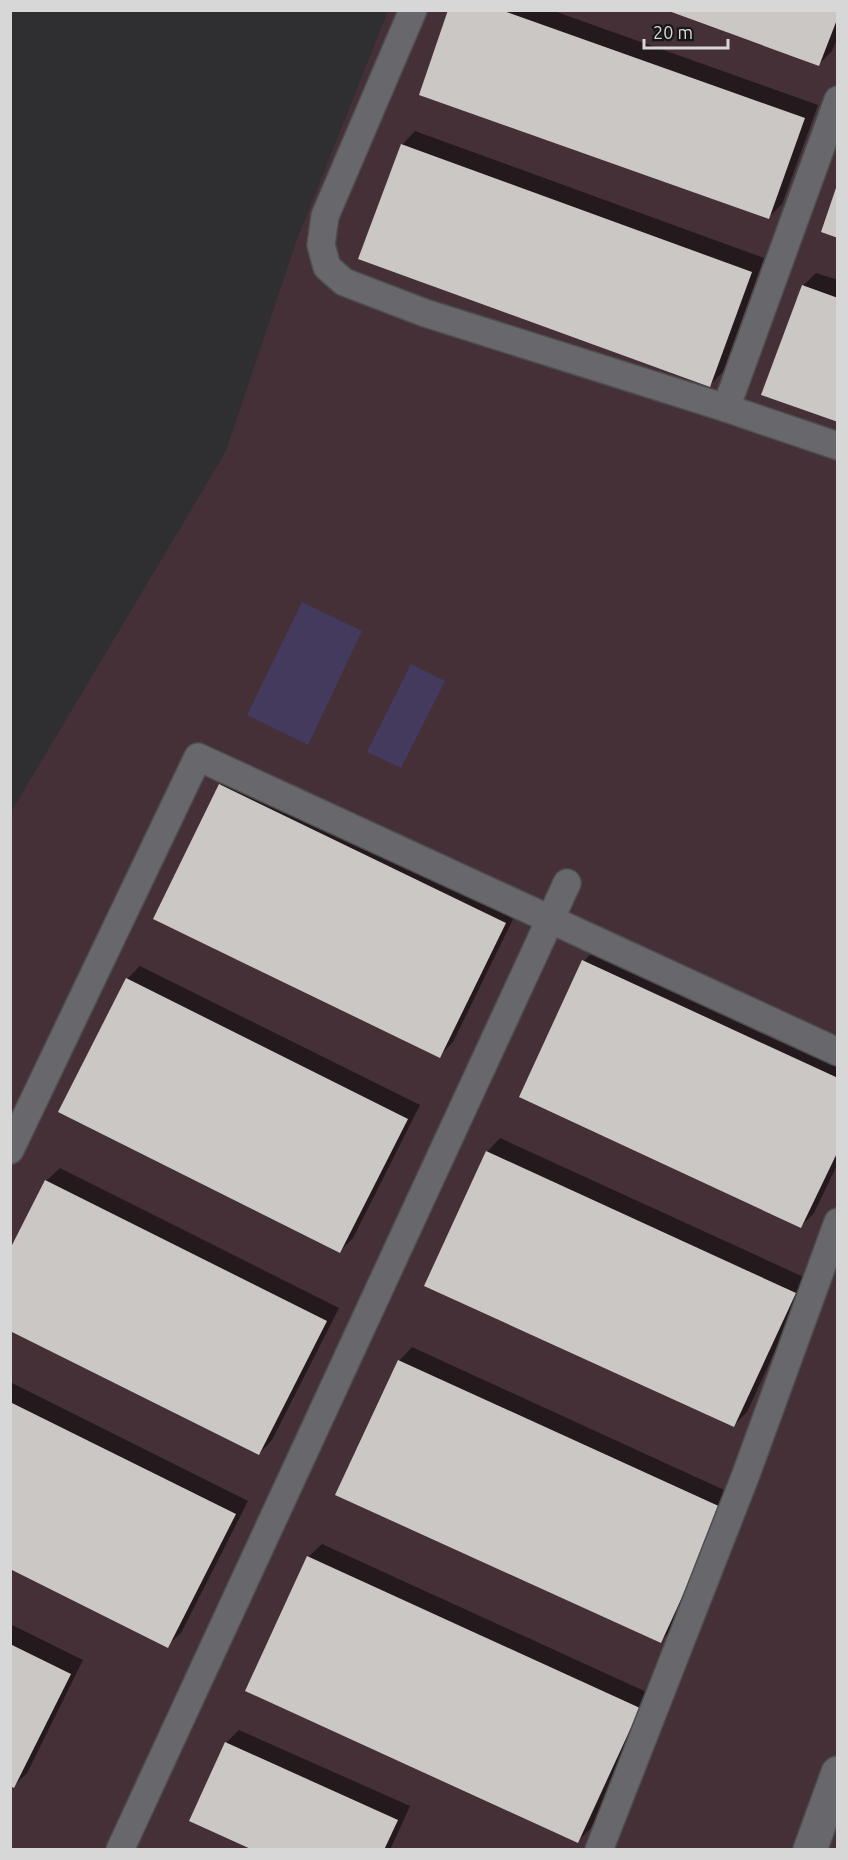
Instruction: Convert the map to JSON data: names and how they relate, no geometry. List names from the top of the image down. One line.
{"scale_bar":"20 m"}
